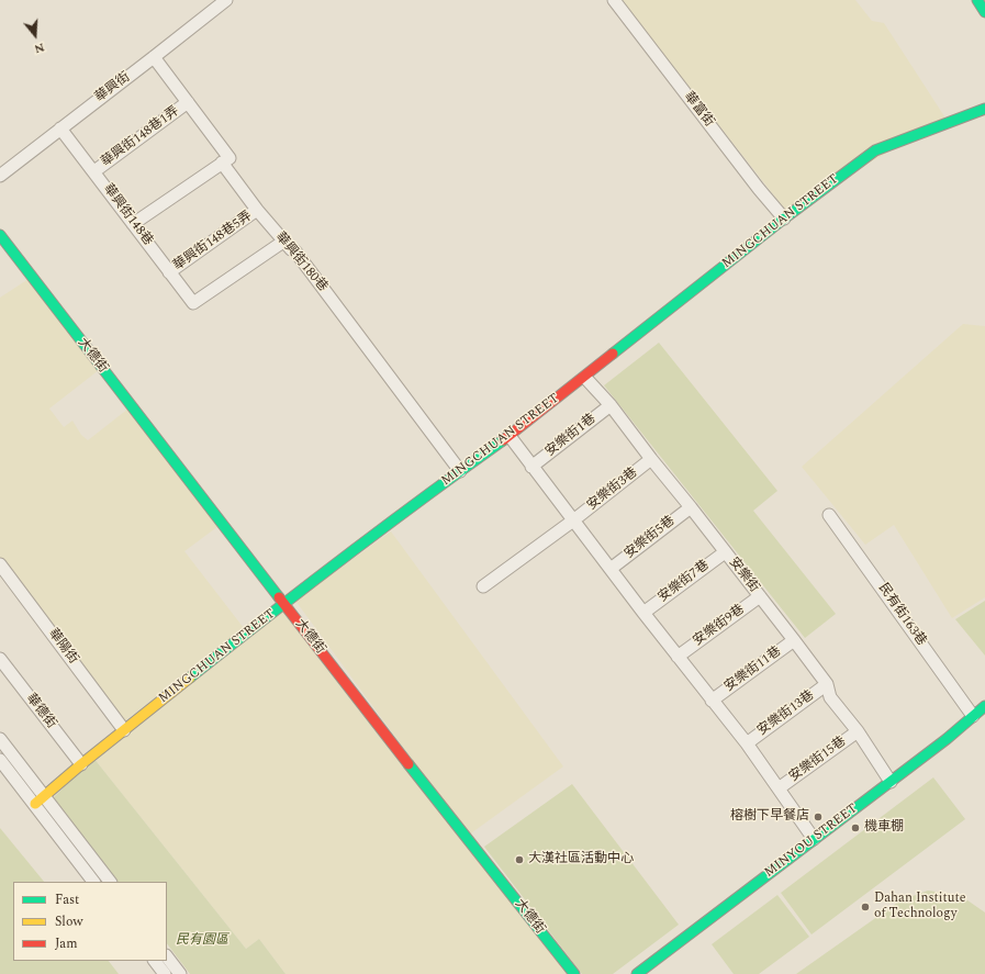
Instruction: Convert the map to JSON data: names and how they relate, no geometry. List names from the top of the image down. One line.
{"streets":{"street":["華興街","華富街","華興街148巷1弄","華興街148巷","MINGCHUAN STREET","華興街148巷5弄","華興街180巷","大德街","安樂街1巷","安樂街3巷","安樂街5巷","安樂街","安樂街7巷","民有街163巷","安樂街9巷","華陽街","安樂街11巷","華德街","安樂街13巷","安樂街15巷","MINYOU STREET"]},"crossings":[["華興街","華興街148巷"],["華富街","MINGCHUAN STREET"],["華興街148巷1弄","華興街148巷"],["華興街148巷","華興街148巷5弄"],["華興街148巷","華興街180巷"],["MINGCHUAN STREET","華興街180巷"],["MINGCHUAN STREET","大德街"],["MINGCHUAN STREET","安樂街"],["MINGCHUAN STREET","華陽街"],["MINGCHUAN STREET","華德街"],["華興街148巷5弄","華興街180巷"],["安樂街1巷","安樂街"],["安樂街3巷","安樂街"],["安樂街5巷","安樂街"],["安樂街","安樂街7巷"],["安樂街","安樂街9巷"],["安樂街","安樂街11巷"],["安樂街","安樂街13巷"],["安樂街","安樂街15巷"],["安樂街","MINYOU STREET"],["民有街163巷","MINYOU STREET"]],"parks":["民有園區"],"places":["榕樹下早餐店","機車棚","大漢社區活動中心","Dahan Institute of Technology"],"legend":["Fast","Slow","Jam"],"north":"bottom"}
